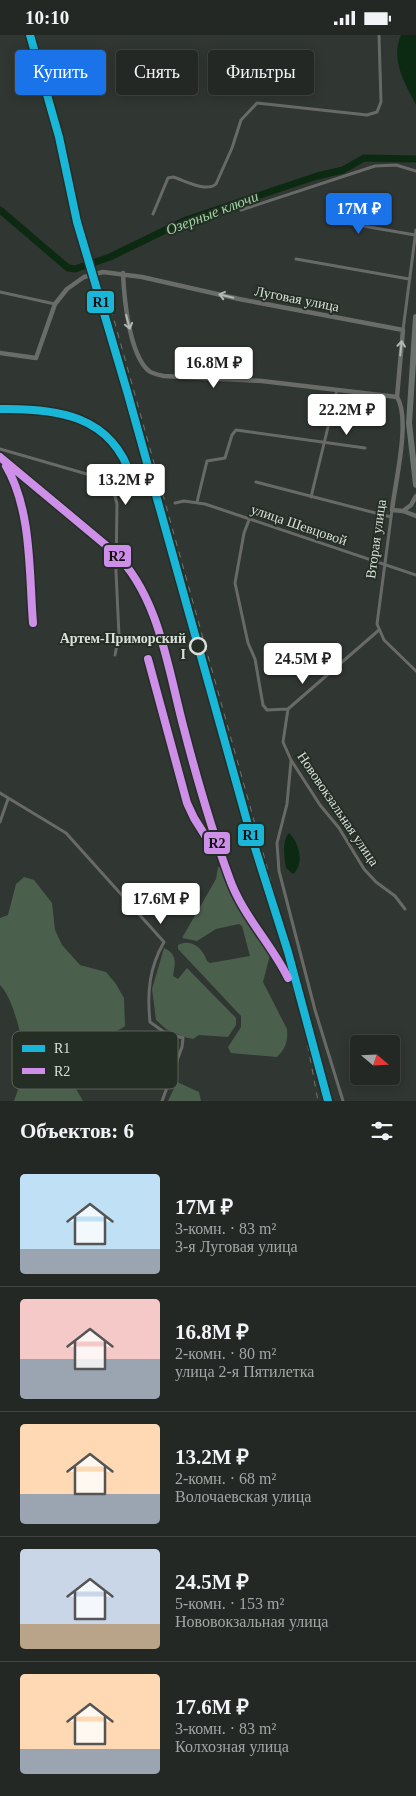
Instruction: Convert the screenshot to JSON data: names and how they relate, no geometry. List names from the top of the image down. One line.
{"streets":{"main road":["Луговая улица","Вторая улица"],"street":["улица Шевцовой","Нововокзальная улица"]},"crossings":[["улица Шевцовой","Вторая улица"]],"one_way":["Луговая улица"],"water":["Озерные ключи"],"places":["Артем-Приморский I"],"lines":["transit line R1","transit line R2"],"legend":["R1","R2"],"north":"right","page":{"status":"10:10","chip":["Купить","Снять","Фильтры"],"price":["17M ₽","16.8M ₽","22.2M ₽","13.2M ₽","24.5M ₽","17.6M ₽"],"heading":"Объектов: 6","list":[{"name":"17M ₽","note":"3-комн. · 83 m² · 3-я Луговая улица"},{"name":"16.8M ₽","note":"2-комн. · 80 m² · улица 2-я Пятилетка"},{"name":"13.2M ₽","note":"2-комн. · 68 m² · Волочаевская улица"},{"name":"24.5M ₽","note":"5-комн. · 153 m² · Нововокзальная улица"},{"name":"17.6M ₽","note":"3-комн. · 83 m² · Колхозная улица"}]}}
